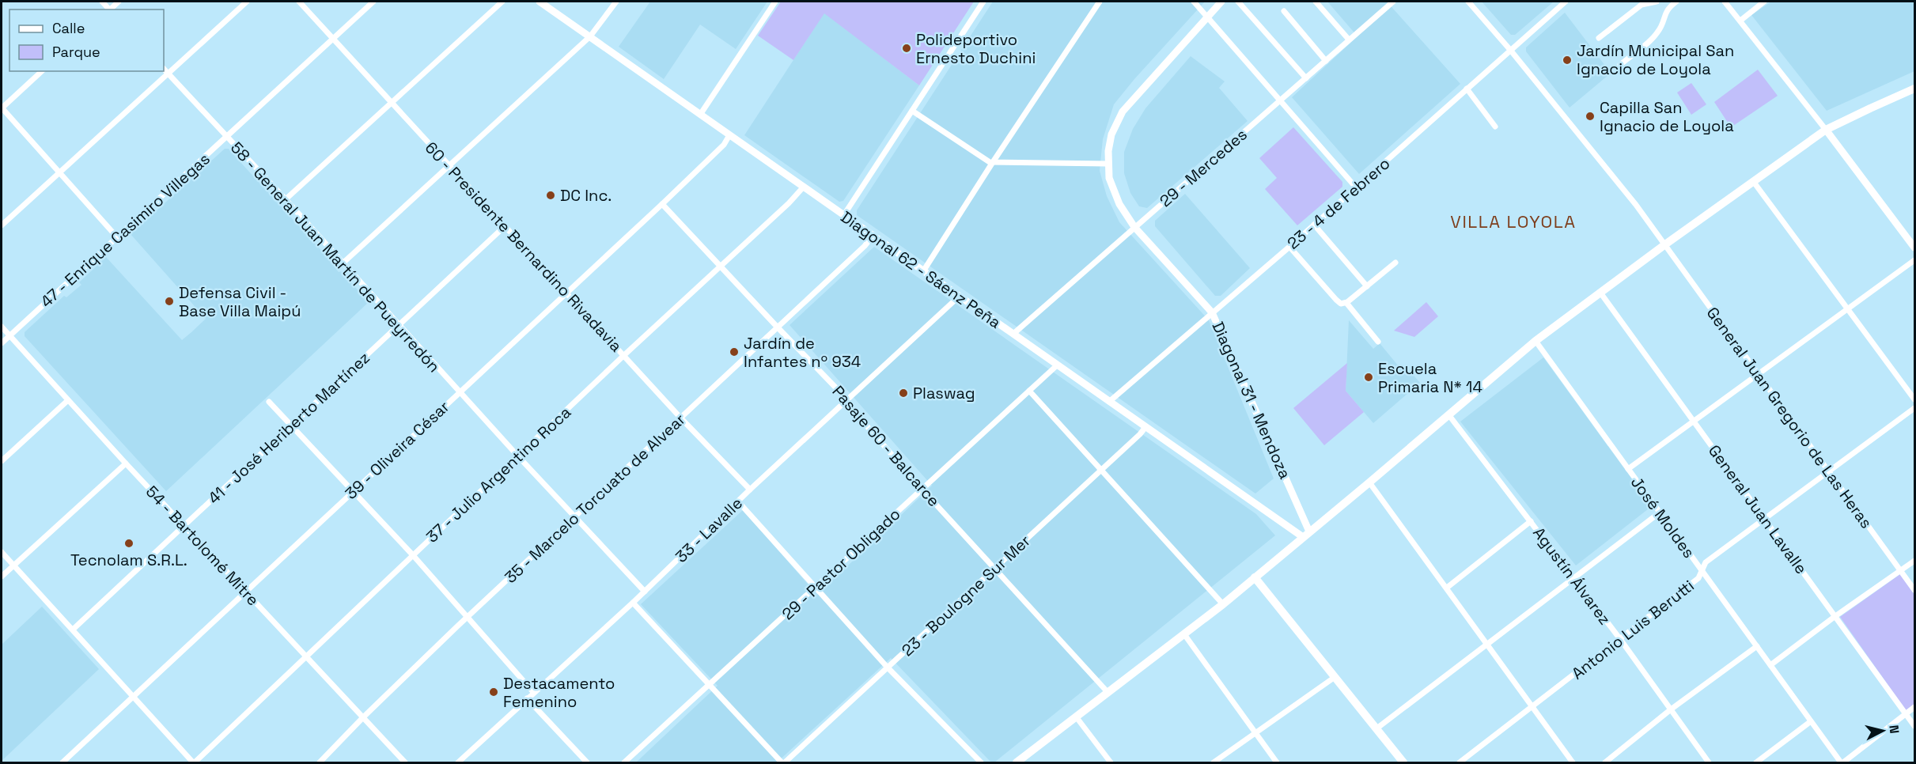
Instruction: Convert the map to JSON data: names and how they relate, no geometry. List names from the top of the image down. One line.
{"streets":{"street":["29 - Mercedes","23 - 4 de Febrero","47 - Enrique Casimiro Villegas","60 - Presidente Bernardino Rivadavia","58 - General Juan Martín de Pueyrredón","Diagonal 62 - Sáenz Peña","Diagonal 31 - Mendoza","General Juan Gregorio de Las Heras","41 - José Heriberto Martínez","Pasaje 60 - Balcarce","39 - Oliveira César","37 - Julio Argentino Roca","35 - Marcelo Torcuato de Alvear","General Juan Lavalle","José Moldes","33 - Lavalle","54 - Bartolomé Mitre","29 - Pastor Obligado","Agustín Álvarez","23 - Boulogne Sur Mer","Antonio Luis Berutti"]},"crossings":[["29 - Mercedes","Diagonal 62 - Sáenz Peña"],["29 - Mercedes","Diagonal 31 - Mendoza"],["23 - 4 de Febrero","Diagonal 62 - Sáenz Peña"],["23 - 4 de Febrero","Diagonal 31 - Mendoza"],["23 - 4 de Febrero","General Juan Gregorio de Las Heras"],["47 - Enrique Casimiro Villegas","60 - Presidente Bernardino Rivadavia"],["47 - Enrique Casimiro Villegas","58 - General Juan Martín de Pueyrredón"],["47 - Enrique Casimiro Villegas","54 - Bartolomé Mitre"],["60 - Presidente Bernardino Rivadavia","41 - José Heriberto Martínez"],["60 - Presidente Bernardino Rivadavia","39 - Oliveira César"],["60 - Presidente Bernardino Rivadavia","37 - Julio Argentino Roca"],["60 - Presidente Bernardino Rivadavia","35 - Marcelo Torcuato de Alvear"],["60 - Presidente Bernardino Rivadavia","33 - Lavalle"],["58 - General Juan Martín de Pueyrredón","41 - José Heriberto Martínez"],["58 - General Juan Martín de Pueyrredón","39 - Oliveira César"],["58 - General Juan Martín de Pueyrredón","37 - Julio Argentino Roca"],["58 - General Juan Martín de Pueyrredón","35 - Marcelo Torcuato de Alvear"],["58 - General Juan Martín de Pueyrredón","33 - Lavalle"],["Diagonal 62 - Sáenz Peña","Diagonal 31 - Mendoza"],["Diagonal 62 - Sáenz Peña","39 - Oliveira César"],["Diagonal 62 - Sáenz Peña","37 - Julio Argentino Roca"],["Diagonal 62 - Sáenz Peña","35 - Marcelo Torcuato de Alvear"],["Diagonal 62 - Sáenz Peña","33 - Lavalle"],["Diagonal 62 - Sáenz Peña","29 - Pastor Obligado"],["Diagonal 62 - Sáenz Peña","23 - Boulogne Sur Mer"],["General Juan Gregorio de Las Heras","Antonio Luis Berutti"],["41 - José Heriberto Martínez","54 - Bartolomé Mitre"],["Pasaje 60 - Balcarce","39 - Oliveira César"],["Pasaje 60 - Balcarce","37 - Julio Argentino Roca"],["Pasaje 60 - Balcarce","35 - Marcelo Torcuato de Alvear"],["Pasaje 60 - Balcarce","33 - Lavalle"],["Pasaje 60 - Balcarce","29 - Pastor Obligado"],["Pasaje 60 - Balcarce","23 - Boulogne Sur Mer"],["39 - Oliveira César","54 - Bartolomé Mitre"],["37 - Julio Argentino Roca","54 - Bartolomé Mitre"],["35 - Marcelo Torcuato de Alvear","54 - Bartolomé Mitre"],["General Juan Lavalle","Antonio Luis Berutti"],["José Moldes","Antonio Luis Berutti"],["Agustín Álvarez","Antonio Luis Berutti"]],"districts":["VILLA LOYOLA"],"places":["Polideportivo Ernesto Duchini","Jardín Municipal San Ignacio de Loyola","Capilla San Ignacio de Loyola","DC Inc.","Defensa Civil - Base Villa Maipú","Jardín de Infantes nº 934","Escuela Primaria N* 14","Plaswag","Tecnolam S.R.L.","Destacamento Femenino"],"legend":["Calle","Parque"],"north":"right"}
